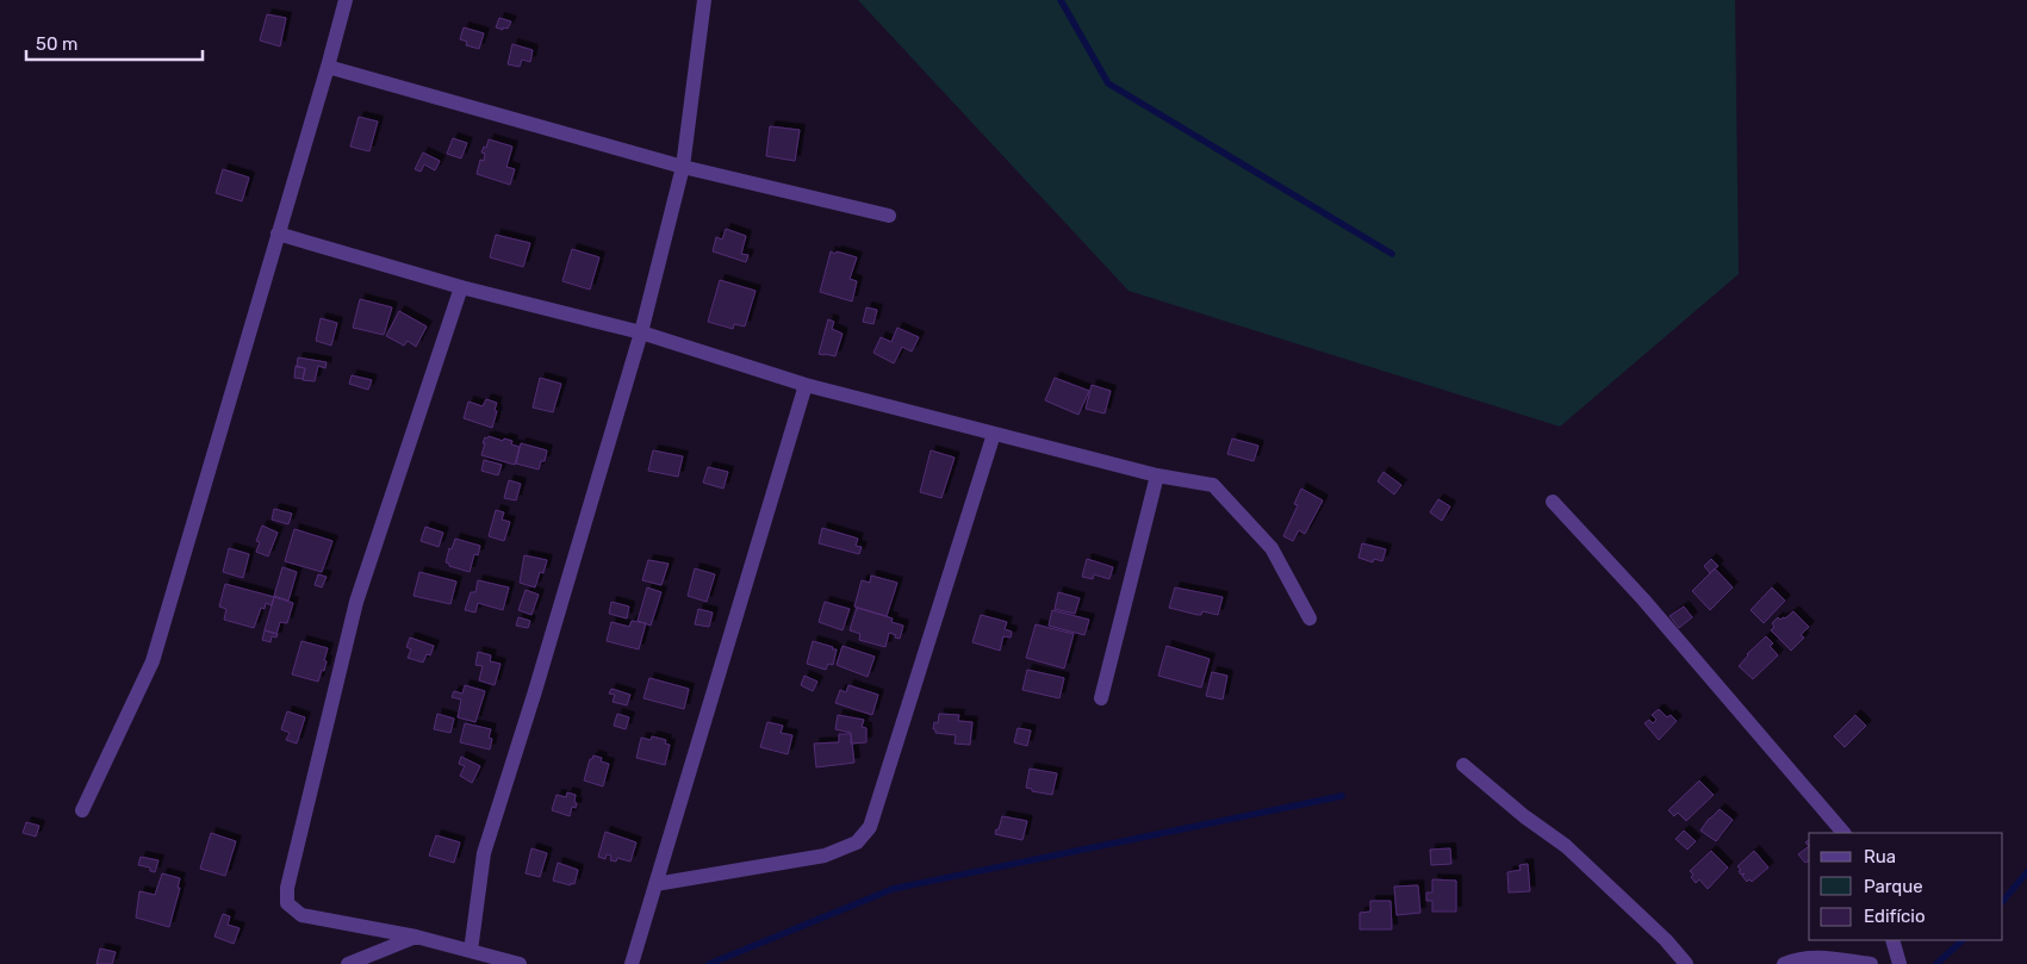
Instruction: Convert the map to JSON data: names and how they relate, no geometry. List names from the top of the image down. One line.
{"legend":["Rua","Parque","Edifício"],"scale_bar":"50 m"}
